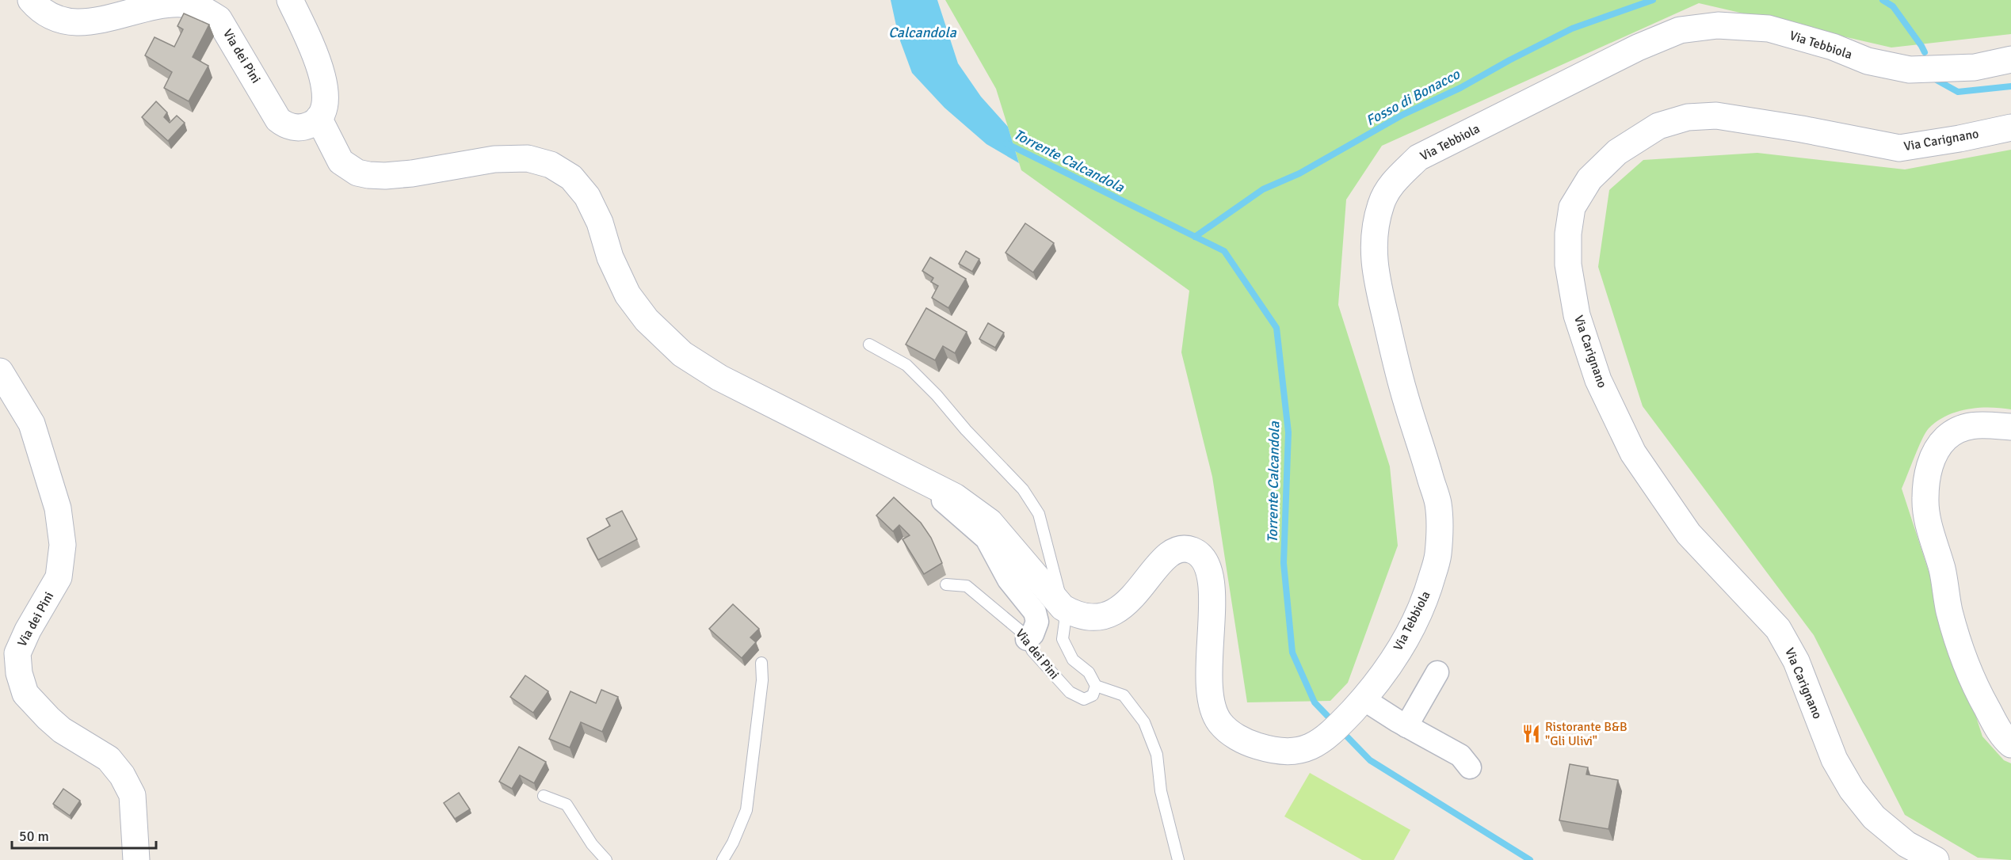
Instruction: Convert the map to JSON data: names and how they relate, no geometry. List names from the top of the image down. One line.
{"streets":{"main road":["Via Tebbiola","Via dei Pini","Via Carignano"]},"crossings":[["Via Tebbiola","Via dei Pini"]],"water":["Calcandola","Fosso di Bonacco","Torrente Calcandola"],"places":{"restaurant":["Ristorante B&B \"Gli Ulivi\""]},"scale_bar":"50 m"}
